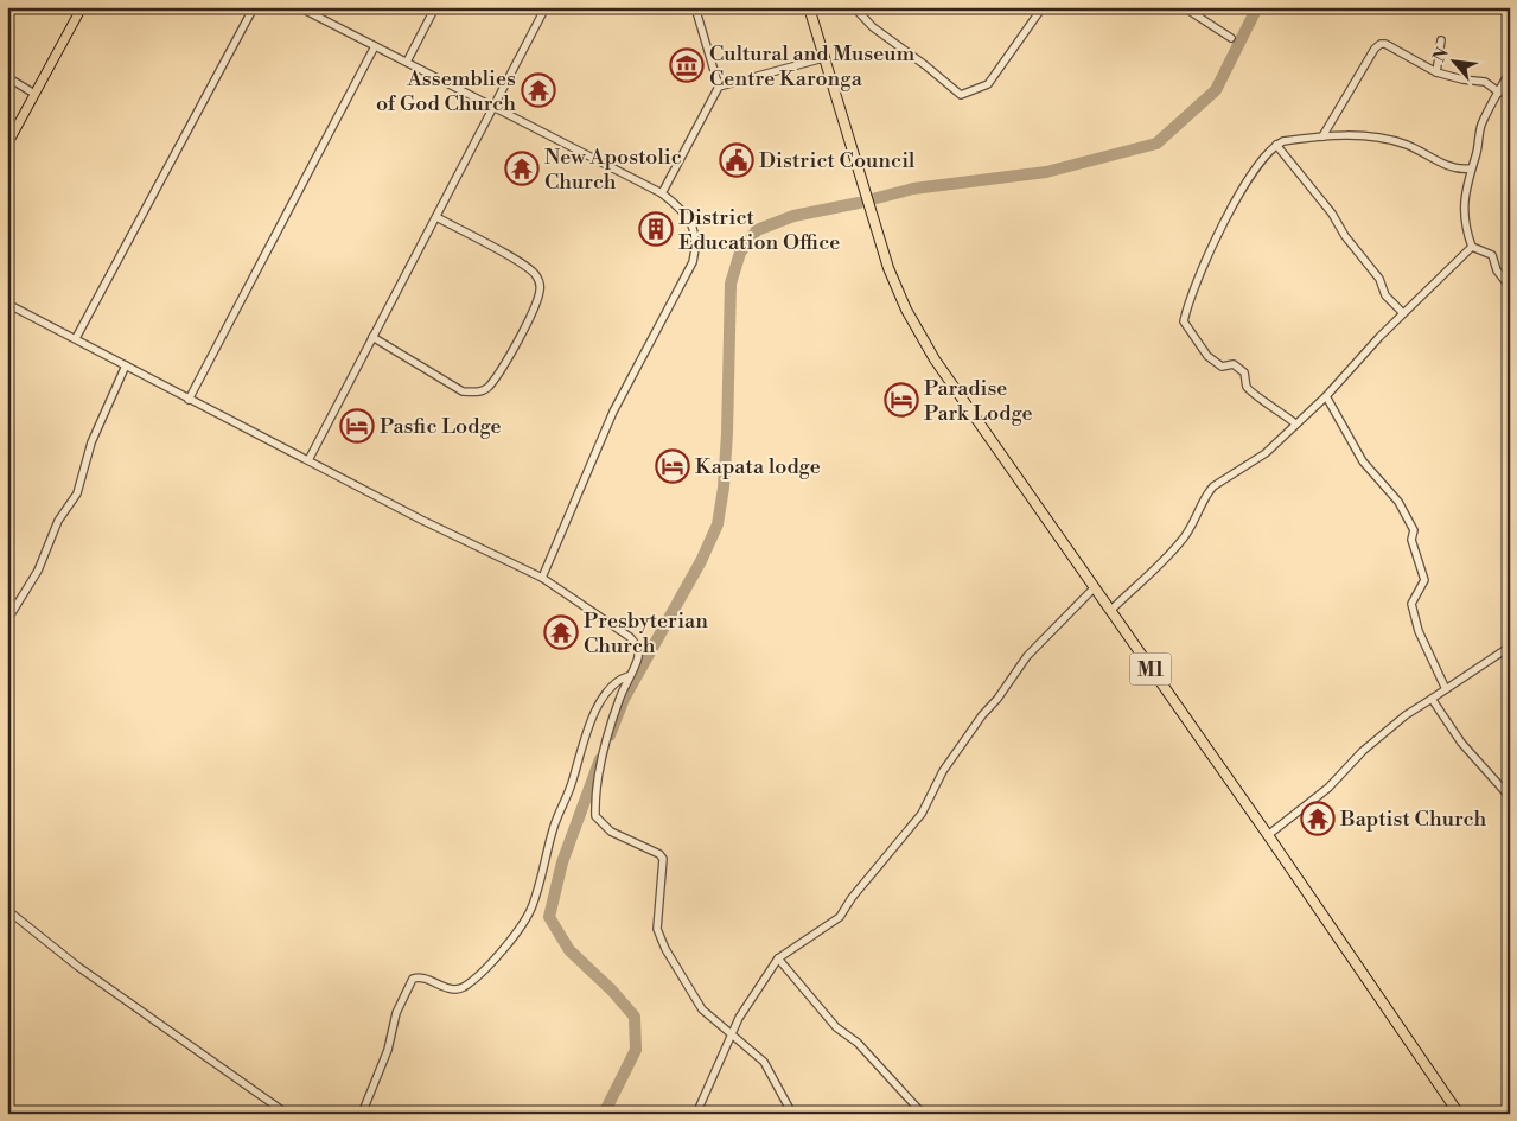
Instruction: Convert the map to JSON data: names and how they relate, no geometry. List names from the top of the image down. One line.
{"streets":{"highway":["M1"]},"places":{"museum":["Cultural and Museum Centre Karonga"],"temple":["Assemblies of God Church","New Apostolic Church","Presbyterian Church","Baptist Church"],"public building":["District Council"],"building":["District Education Office"],"hotel":["Paradise Park Lodge","Pasfic Lodge","Kapata lodge"]},"north":"top left"}
